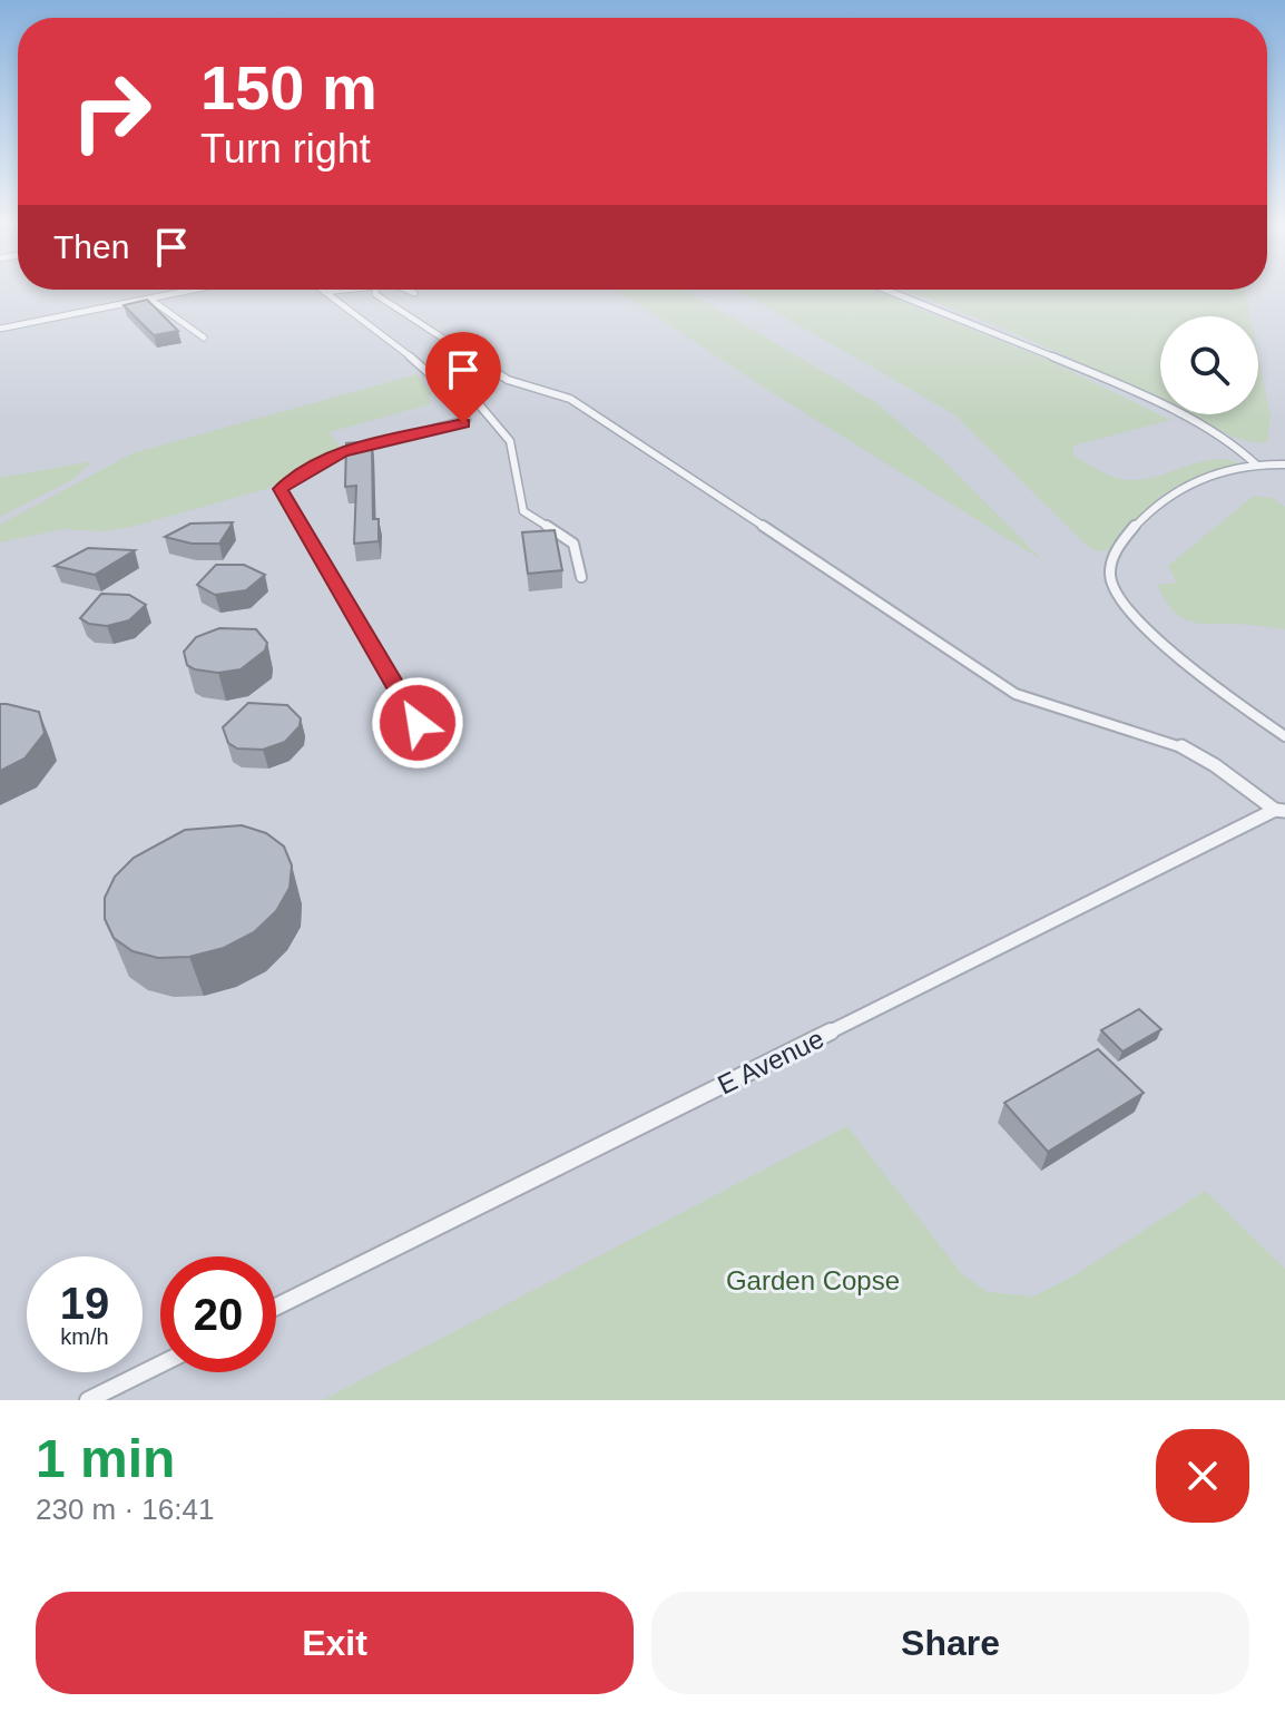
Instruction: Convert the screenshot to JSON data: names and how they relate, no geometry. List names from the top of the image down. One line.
{"streets":{"lane":["E Avenue"]},"parks":["Garden Copse"],"page":{"turn":["150 m","Turn right"],"then":"Then","speed":"19 km/h","limit":"20","heading":["1 min","230 m · 16:41"],"buttons":["Exit","Share"]}}
